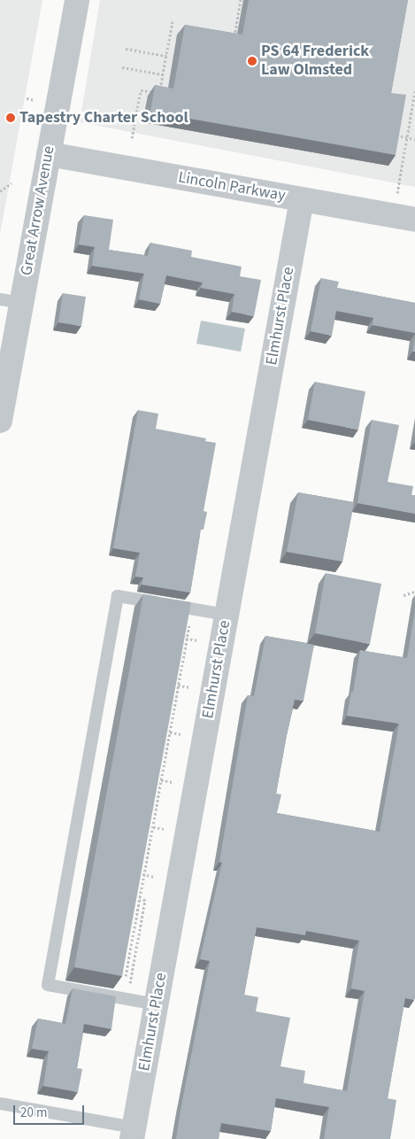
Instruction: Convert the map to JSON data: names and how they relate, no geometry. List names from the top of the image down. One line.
{"streets":{"street":["Lincoln Parkway","Great Arrow Avenue","Elmhurst Place"]},"crossings":[["Lincoln Parkway","Great Arrow Avenue"],["Lincoln Parkway","Elmhurst Place"]],"places":["PS 64 Frederick Law Olmsted","Tapestry Charter School"],"scale_bar":"20 m"}
